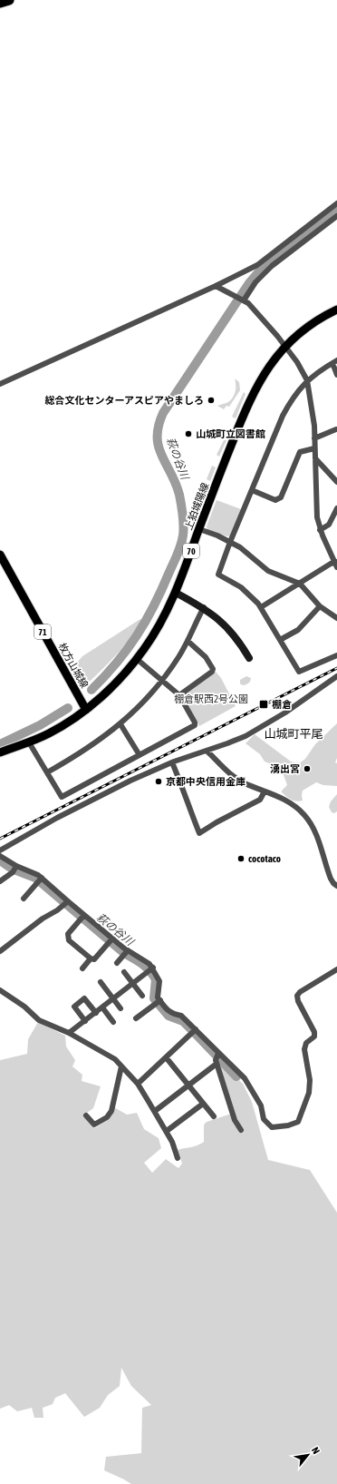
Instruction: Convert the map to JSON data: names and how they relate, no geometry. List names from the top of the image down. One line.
{"streets":{"main road":["上狛城陽線","70","71","枚方山城線"]},"crossings":[["上狛城陽線","枚方山城線"]],"districts":["山城町平尾"],"water":["萩の谷川"],"parks":["棚倉駅西2号公園"],"places":{"other":["総合文化センターアスピアやましろ","山城町立図書館","湧出宮","京都中央信用金庫","cocotaco"],"transit":["棚倉"]},"north":"top right"}
